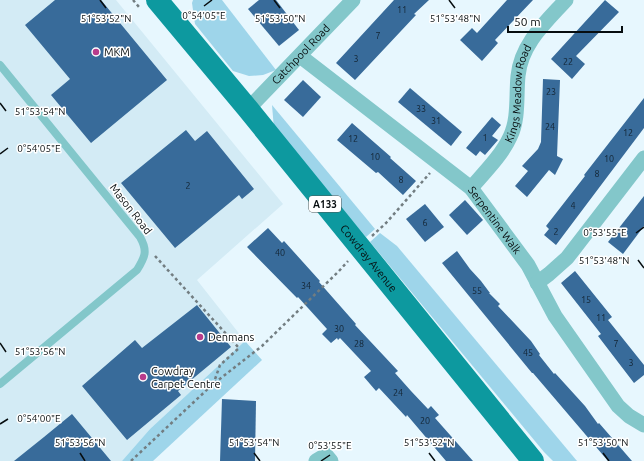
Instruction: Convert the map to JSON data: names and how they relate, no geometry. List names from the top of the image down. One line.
{"streets":{"main road":["A133","Cowdray Avenue"],"street":["Catchpool Road","Kings Meadow Road","Serpentine Walk"],"lane":["Mason Road"]},"crossings":[["Catchpool Road","Serpentine Walk"],["Catchpool Road","Cowdray Avenue"],["Kings Meadow Road","Serpentine Walk"]],"places":["MKM","Denmans","Cowdray Carpet Centre"],"house_numbers":["11","7","3","22","23","33","31","24","12","1","12","10","10","8","8","2","4","6","2","40","34","55","15","11","30","28","7","45","3","24","20"],"scale_bar":"50 m","coordinates":["0°54'05\"E","51°53'52\"N","51°53'50\"N","51°53'48\"N","51°53'54\"N","0°53'55\"E","51°53'56\"N","0°54'00\"E"]}
